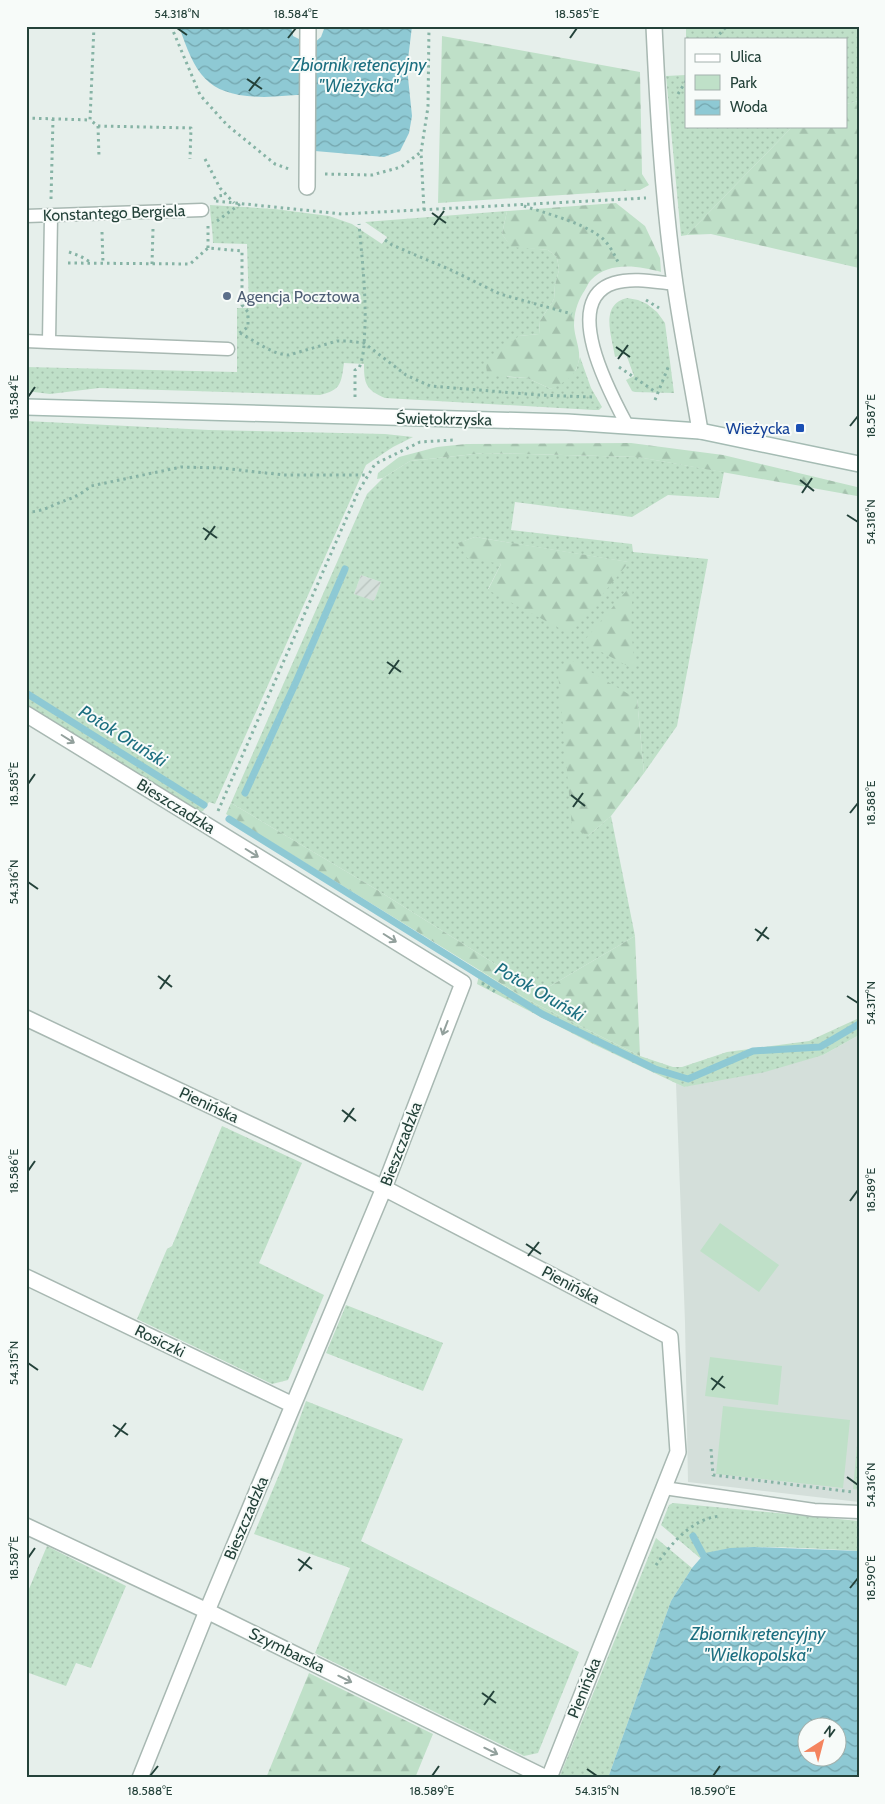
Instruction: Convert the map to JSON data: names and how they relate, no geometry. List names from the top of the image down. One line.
{"streets":{"street":["Świętokrzyska","Bieszczadzka","Pienińska","Rosiczki","Szymbarska"],"lane":["Konstantego Bergiela"]},"crossings":[["Bieszczadzka","Pienińska"],["Bieszczadzka","Rosiczki"],["Bieszczadzka","Szymbarska"],["Pienińska","Szymbarska"]],"one_way":["Bieszczadzka","Szymbarska"],"water":["Zbiornik retencyjny \"Wieżycka\"","Potok Oruński","Zbiornik retencyjny \"Wielkopolska\""],"places":{"other":["Agencja Pocztowa"],"transit":["Wieżycka"]},"legend":["Ulica","Park","Woda"],"north":"top right","coordinates":["54.318°N","18.584°E","18.585°E","18.587°E","18.588°E","54.316°N","54.317°N","18.586°E","18.589°E","54.315°N","18.590°E"]}
